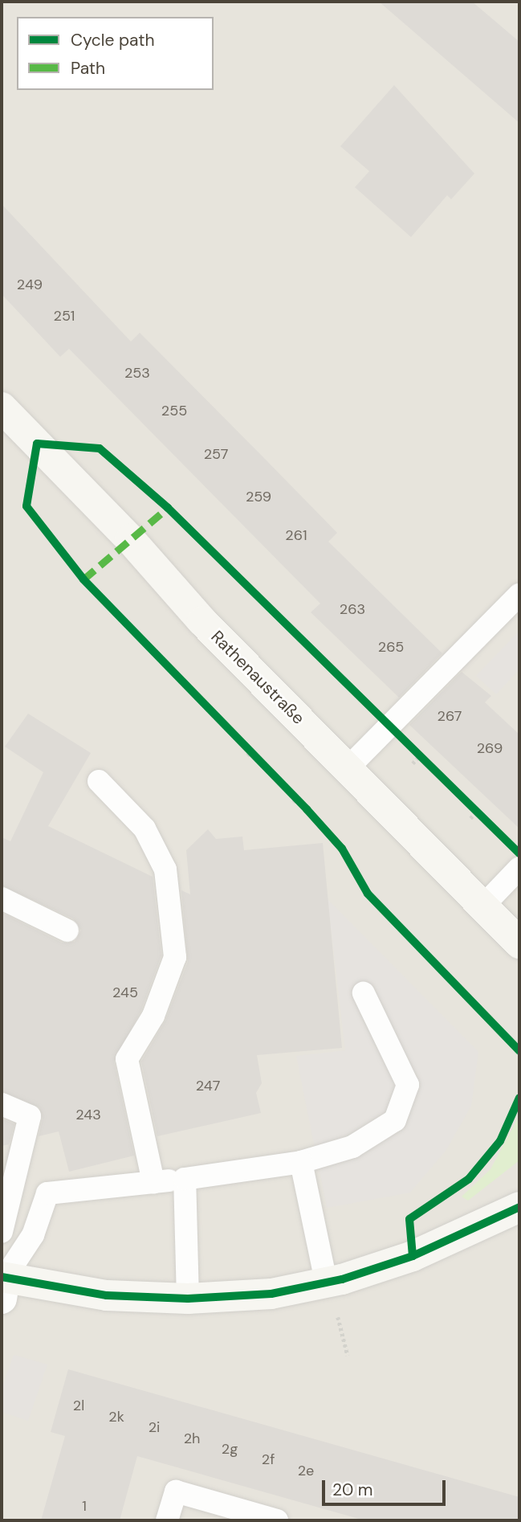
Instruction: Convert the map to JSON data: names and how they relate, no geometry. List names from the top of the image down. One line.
{"streets":{"main road":["Rathenaustraße"]},"house_numbers":["249","251","253","255","257","259","261","263","265","267","269","245","247","243","2l","2k","2i","2h","2g","2f","2e","1"],"legend":["Cycle path","Path"],"scale_bar":"20 m"}
